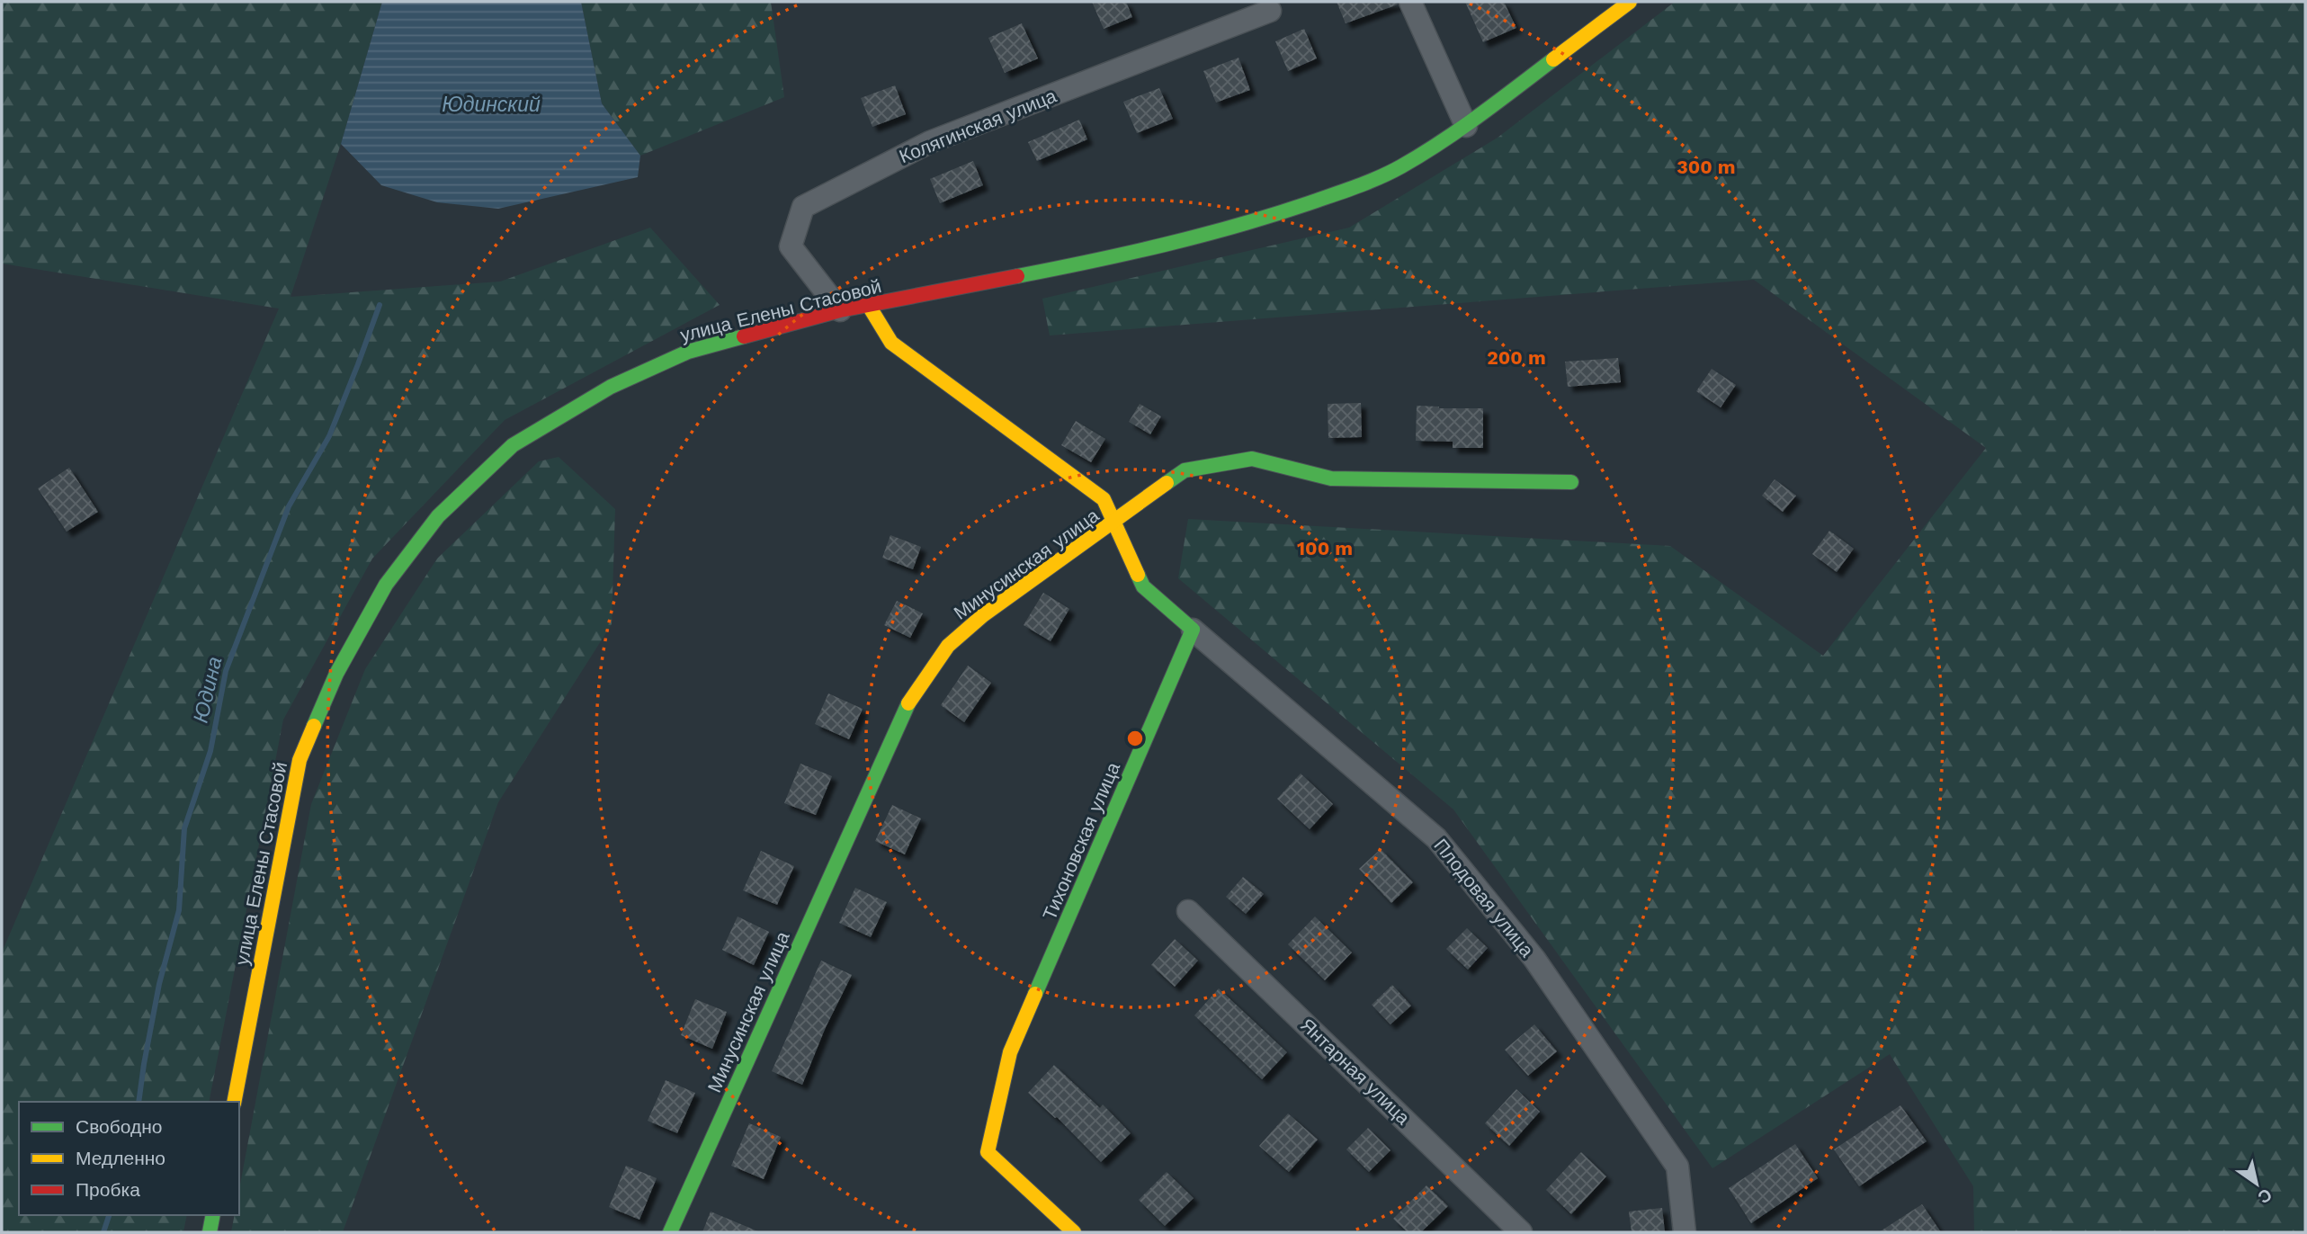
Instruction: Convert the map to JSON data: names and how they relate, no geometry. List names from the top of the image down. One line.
{"streets":{"street":["Колягинская улица","улица Елены Стасовой","Минусинская улица","Тихоновская улица","Плодовая улица","Янтарная улица"]},"crossings":[["Колягинская улица","улица Елены Стасовой"],["Тихоновская улица","Плодовая улица"]],"water":["Юдинский","Юдина"],"legend":["Свободно","Медленно","Пробка"],"north":"bottom right","rings":["300 m","200 m","100 m"]}
